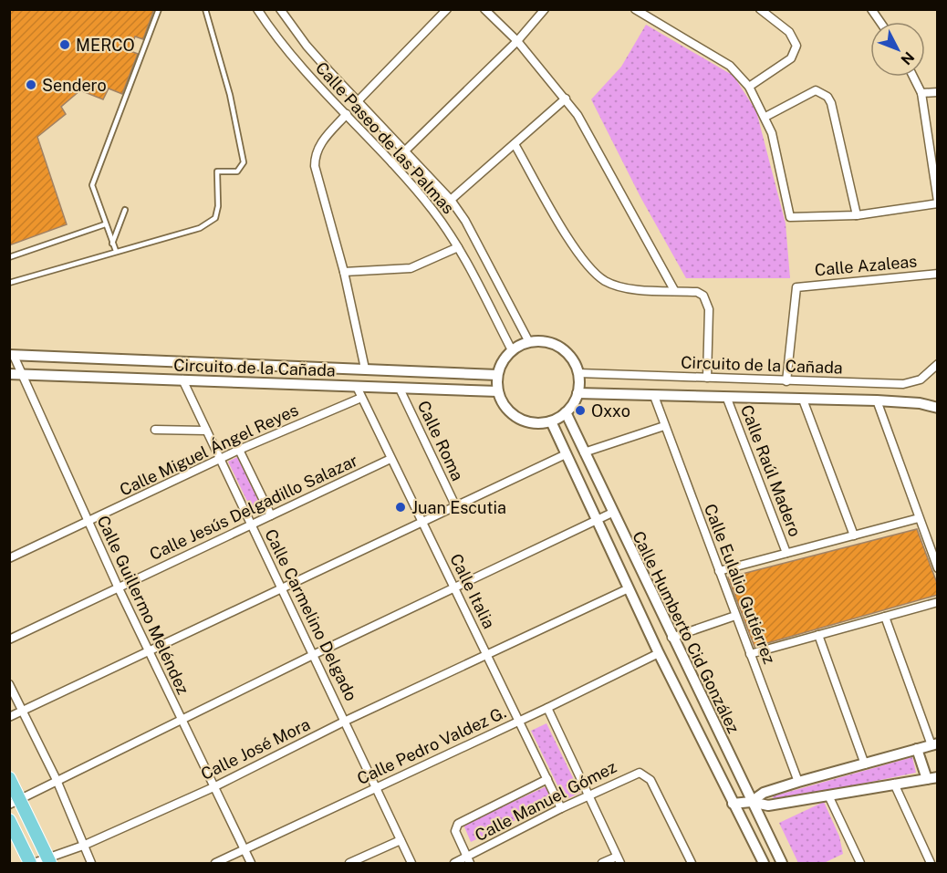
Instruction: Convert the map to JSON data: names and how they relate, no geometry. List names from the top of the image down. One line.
{"streets":{"street":["Calle Paseo de las Palmas","Calle Azaleas","Circuito de la Cañada","Calle Roma","Calle Miguel Ángel Reyes","Calle Raúl Madero","Calle Jesús Delgadillo Salazar","Calle Eulalio Gutiérrez","Calle Italia","Calle Guillermo Meléndez","Calle Carmelino Delgado","Calle Humberto Cid González","Calle Pedro Valdez G.","Calle José Mora","Calle Manuel Gómez"]},"crossings":[["Calle Paseo de las Palmas","Circuito de la Cañada"],["Calle Paseo de las Palmas","Calle Humberto Cid González"],["Calle Azaleas","Circuito de la Cañada"],["Circuito de la Cañada","Calle Roma"],["Circuito de la Cañada","Calle Raúl Madero"],["Circuito de la Cañada","Calle Eulalio Gutiérrez"],["Circuito de la Cañada","Calle Italia"],["Circuito de la Cañada","Calle Guillermo Meléndez"],["Circuito de la Cañada","Calle Carmelino Delgado"],["Circuito de la Cañada","Calle Humberto Cid González"],["Calle Miguel Ángel Reyes","Calle Italia"],["Calle Miguel Ángel Reyes","Calle Guillermo Meléndez"],["Calle Miguel Ángel Reyes","Calle Carmelino Delgado"],["Calle Jesús Delgadillo Salazar","Calle Italia"],["Calle Jesús Delgadillo Salazar","Calle Guillermo Meléndez"],["Calle Jesús Delgadillo Salazar","Calle Carmelino Delgado"],["Calle Italia","Calle Pedro Valdez G."],["Calle Italia","Calle José Mora"],["Calle Italia","Calle Manuel Gómez"],["Calle Guillermo Meléndez","Calle Pedro Valdez G."],["Calle Guillermo Meléndez","Calle José Mora"],["Calle Carmelino Delgado","Calle Pedro Valdez G."],["Calle Carmelino Delgado","Calle José Mora"],["Calle Humberto Cid González","Calle Pedro Valdez G."],["Calle Humberto Cid González","Calle José Mora"]],"places":["MERCO","Sendero","Oxxo","Juan Escutia"],"north":"bottom right"}
